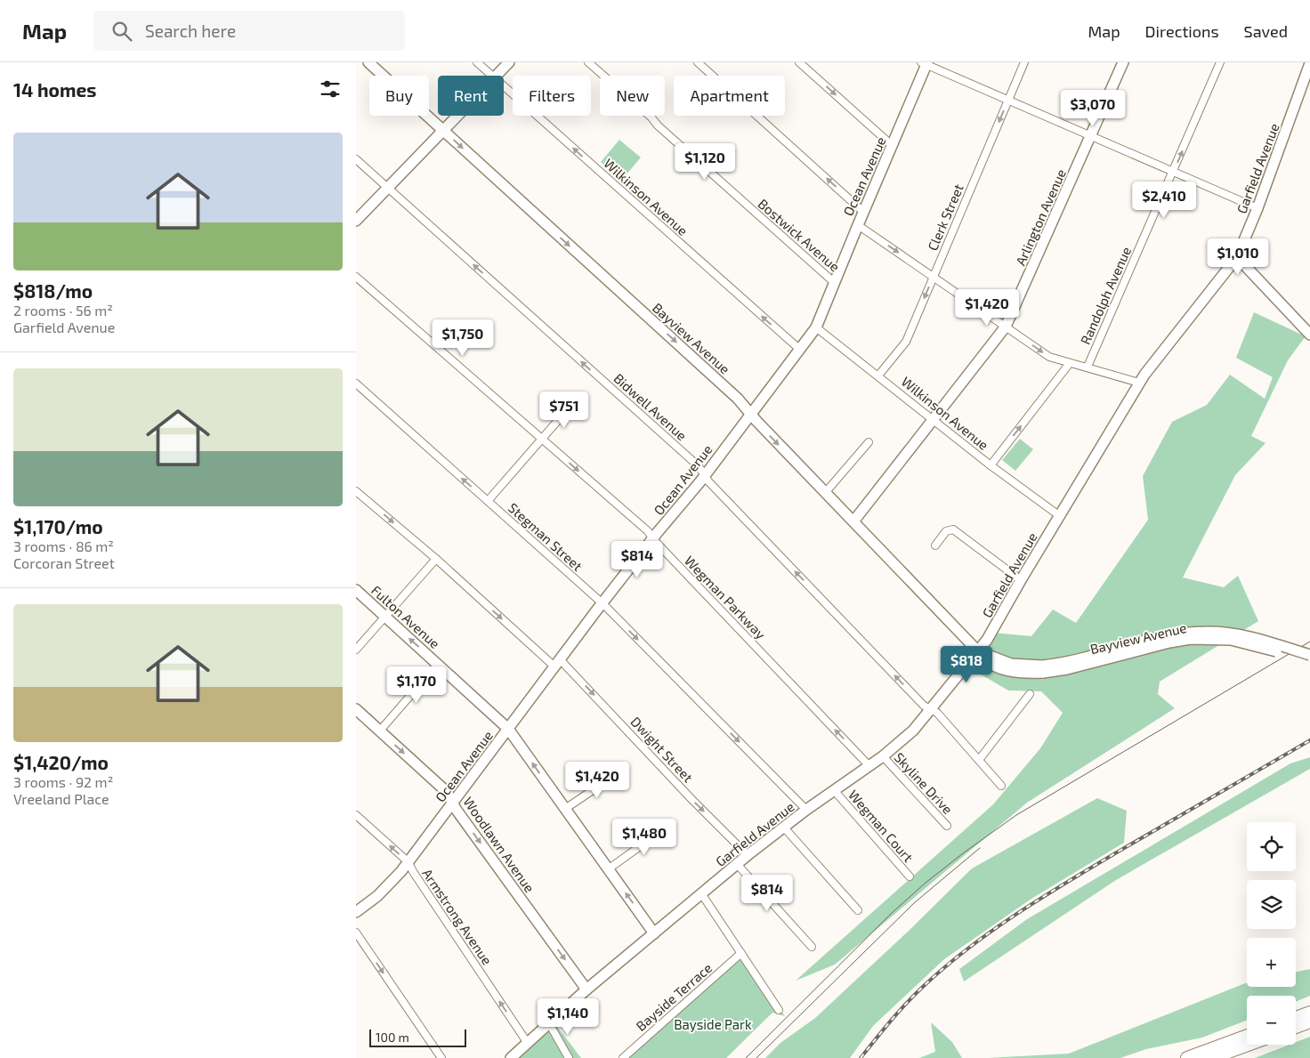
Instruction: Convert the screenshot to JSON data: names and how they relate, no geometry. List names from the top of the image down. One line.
{"streets":{"street":["Garfield Avenue","Ocean Avenue","Wilkinson Avenue","Clerk Street","Arlington Avenue","Bostwick Avenue","Randolph Avenue","Bayview Avenue","Bidwell Avenue","Stegman Street","Wegman Parkway","Fulton Avenue","Dwight Street","Skyline Drive","Wegman Court","Woodlawn Avenue","Armstrong Avenue","Bayside Terrace"]},"crossings":[["Garfield Avenue","Wilkinson Avenue"],["Garfield Avenue","Bayview Avenue"],["Garfield Avenue","Bidwell Avenue"],["Garfield Avenue","Stegman Street"],["Garfield Avenue","Wegman Parkway"],["Garfield Avenue","Fulton Avenue"],["Garfield Avenue","Dwight Street"],["Garfield Avenue","Skyline Drive"],["Garfield Avenue","Wegman Court"],["Garfield Avenue","Woodlawn Avenue"],["Garfield Avenue","Armstrong Avenue"],["Ocean Avenue","Wilkinson Avenue"],["Ocean Avenue","Bostwick Avenue"],["Ocean Avenue","Bayview Avenue"],["Ocean Avenue","Bidwell Avenue"],["Ocean Avenue","Stegman Street"],["Ocean Avenue","Wegman Parkway"],["Ocean Avenue","Fulton Avenue"],["Ocean Avenue","Dwight Street"],["Ocean Avenue","Woodlawn Avenue"],["Ocean Avenue","Armstrong Avenue"],["Wilkinson Avenue","Clerk Street"],["Wilkinson Avenue","Arlington Avenue"],["Arlington Avenue","Bayview Avenue"]],"one_way":["Wilkinson Avenue","Clerk Street","Randolph Avenue","Bayview Avenue","Bidwell Avenue","Fulton Avenue","Dwight Street","Woodlawn Avenue","Armstrong Avenue"],"parks":["Bayside Park"],"scale_bar":"100 m","page":{"header":"Map","search":"Search here","nav":["Map","Directions","Saved"],"heading":"14 homes","chip":["Buy","Rent","Filters","New","Apartment"],"price":["$3,070","$1,120","$2,410","$1,010","$1,420","$1,750","$751","$814","$818","$1,170","$1,420","$1,480","$814","$1,140"],"list":[{"name":"$818/mo","note":"2 rooms · 56 m² · Garfield Avenue"},{"name":"$1,170/mo","note":"3 rooms · 86 m² · Corcoran Street"},{"name":"$1,420/mo","note":"3 rooms · 92 m² · Vreeland Place"}],"map_buttons":["+","−"],"scale":"100 m"}}
